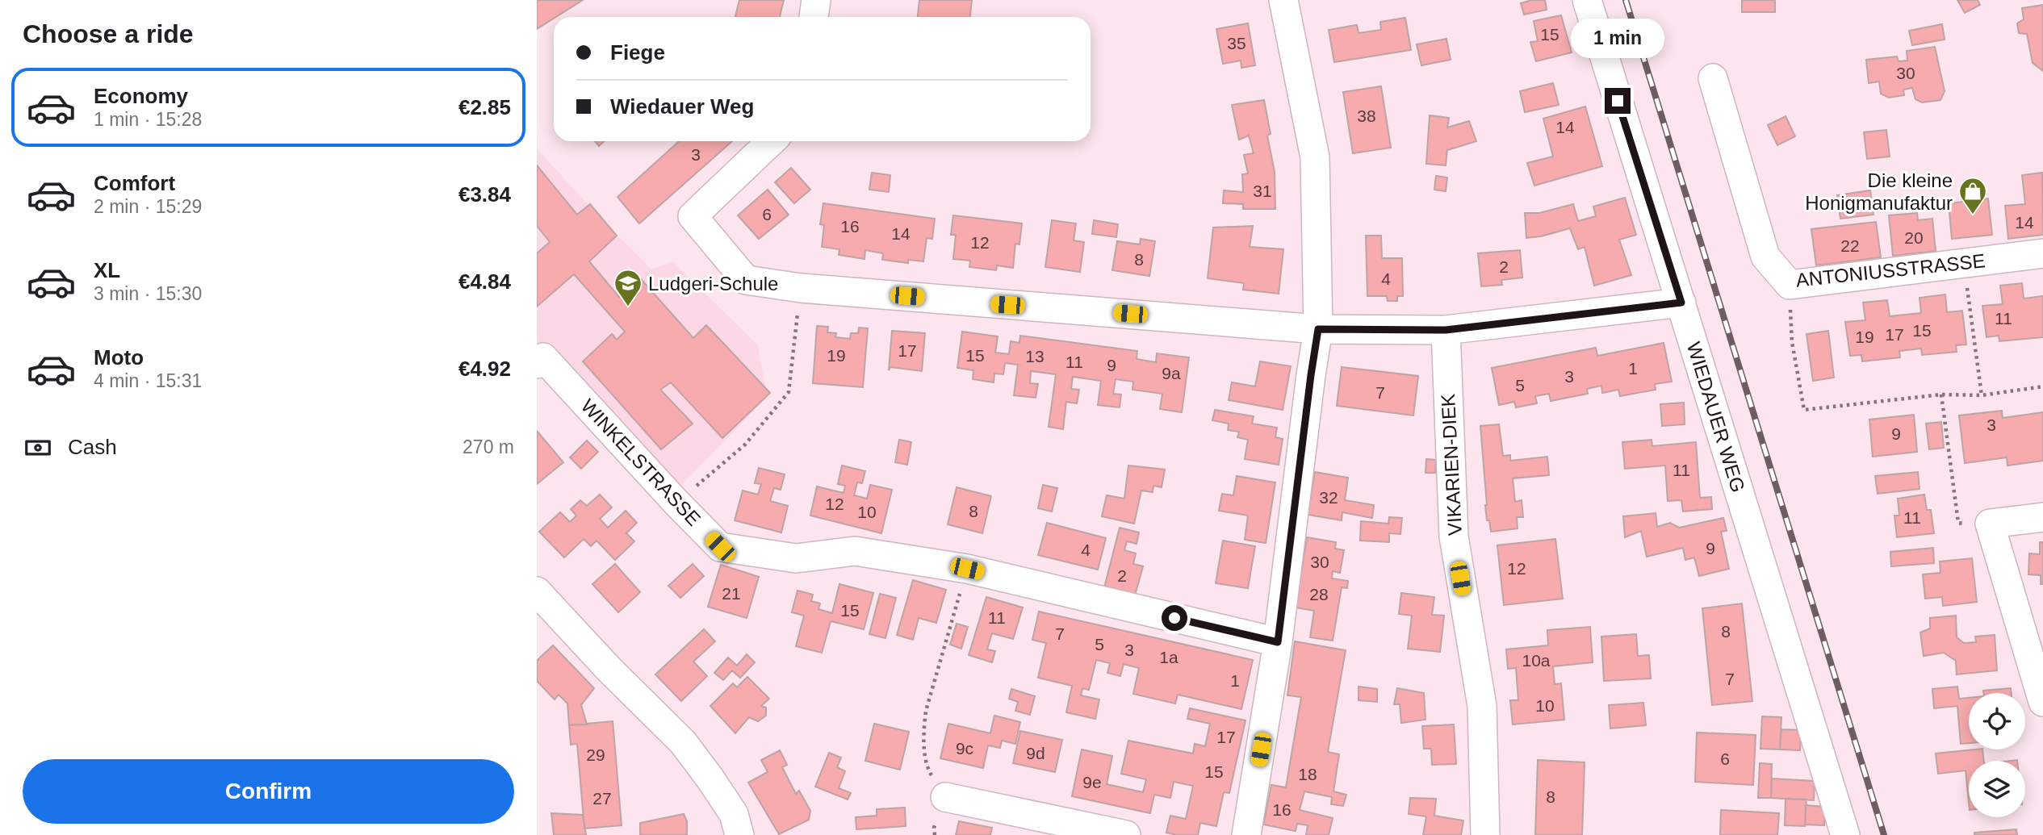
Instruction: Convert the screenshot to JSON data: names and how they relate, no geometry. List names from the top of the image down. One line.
{"streets":{"street":["ANTONIUSSTRASSE","WIEDAUER WEG","WINKELSTRASSE","VIKARIEN-DIEK"]},"places":{"shop":["Die kleine Honigmanufaktur"],"school or university":["Ludgeri-Schule"]},"house_numbers":["15","35","30","38","14","3","31","6","14","16","14","20","12","22","8","2","4","11","15","17","19","17","19","15","13","11","9","1","9a","3","5","7","3","9","11","32","12","8","10","11","9","4","30","12","2","21","28","15","11","8","7","5","3","1a","10a","7","1","10","17","9c","9d","29","6","15","18","9e","8","27","16"],"page":{"heading":"Choose a ride","banner":["Fiege","Wiedauer Weg"],"bubble":"1 min","list":[{"name":"Economy","note":"1 min · 15:28","value":"€2.85"},{"name":"Comfort","note":"2 min · 15:29","value":"€3.84"},{"name":"XL","note":"3 min · 15:30","value":"€4.84"},{"name":"Moto","note":"4 min · 15:31","value":"€4.92"}],"pay":["Cash","270 m"],"buttons":"Confirm"}}
